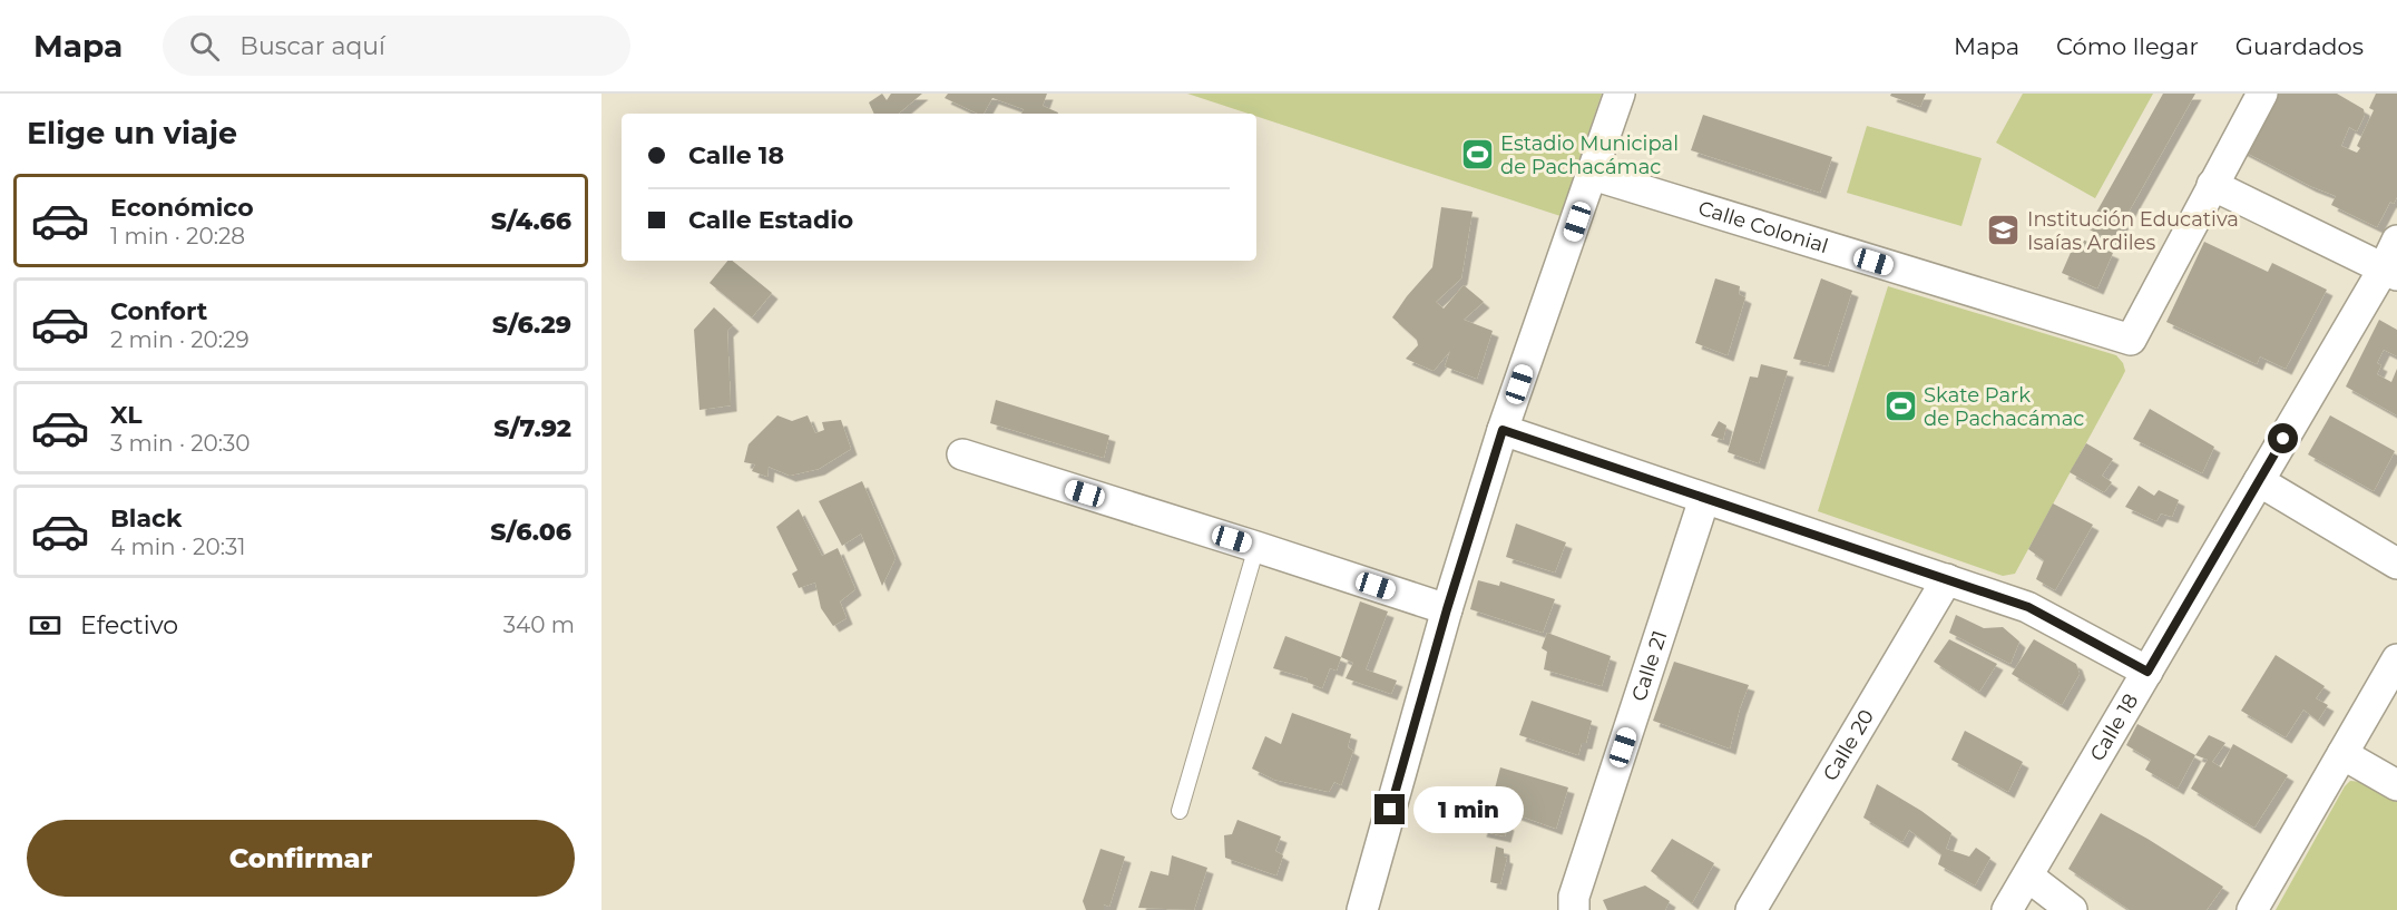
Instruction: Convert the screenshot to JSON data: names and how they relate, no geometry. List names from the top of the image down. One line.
{"streets":{"street":["Calle Colonial","Calle 21","Calle 18","Calle 20"]},"places":{"sports":["Estadio Municipal de Pachacámac","Skate Park de Pachacámac"],"school or university":["Institución Educativa Isaías Ardiles"]},"page":{"header":"Mapa","search":"Buscar aquí","nav":["Mapa","Cómo llegar","Guardados"],"heading":"Elige un viaje","banner":["Calle 18","Calle Estadio"],"list":[{"name":"Económico","note":"1 min · 20:28","value":"S/4.66"},{"name":"Confort","note":"2 min · 20:29","value":"S/6.29"},{"name":"XL","note":"3 min · 20:30","value":"S/7.92"},{"name":"Black","note":"4 min · 20:31","value":"S/6.06"}],"pay":["Efectivo","340 m"],"bubble":"1 min","buttons":"Confirmar"}}
